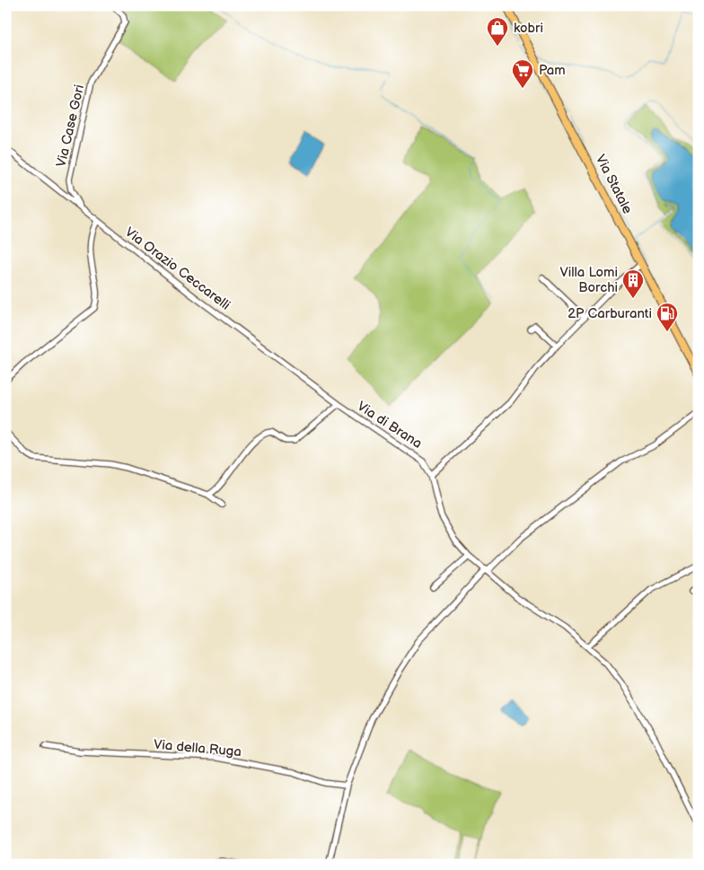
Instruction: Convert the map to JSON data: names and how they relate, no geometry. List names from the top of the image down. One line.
{"streets":{"main road":["Via Statale"],"street":["Via Case Gori","Via Orazio Ceccarelli","Via di Brana","Via della Ruga"]},"crossings":[["Via Case Gori","Via Orazio Ceccarelli"],["Via Orazio Ceccarelli","Via di Brana"]],"places":{"shop":["kobri"],"supermarket":["Pam"],"building":["Villa Lomi Borchi"],"fuel station":["2P Carburanti"]}}
